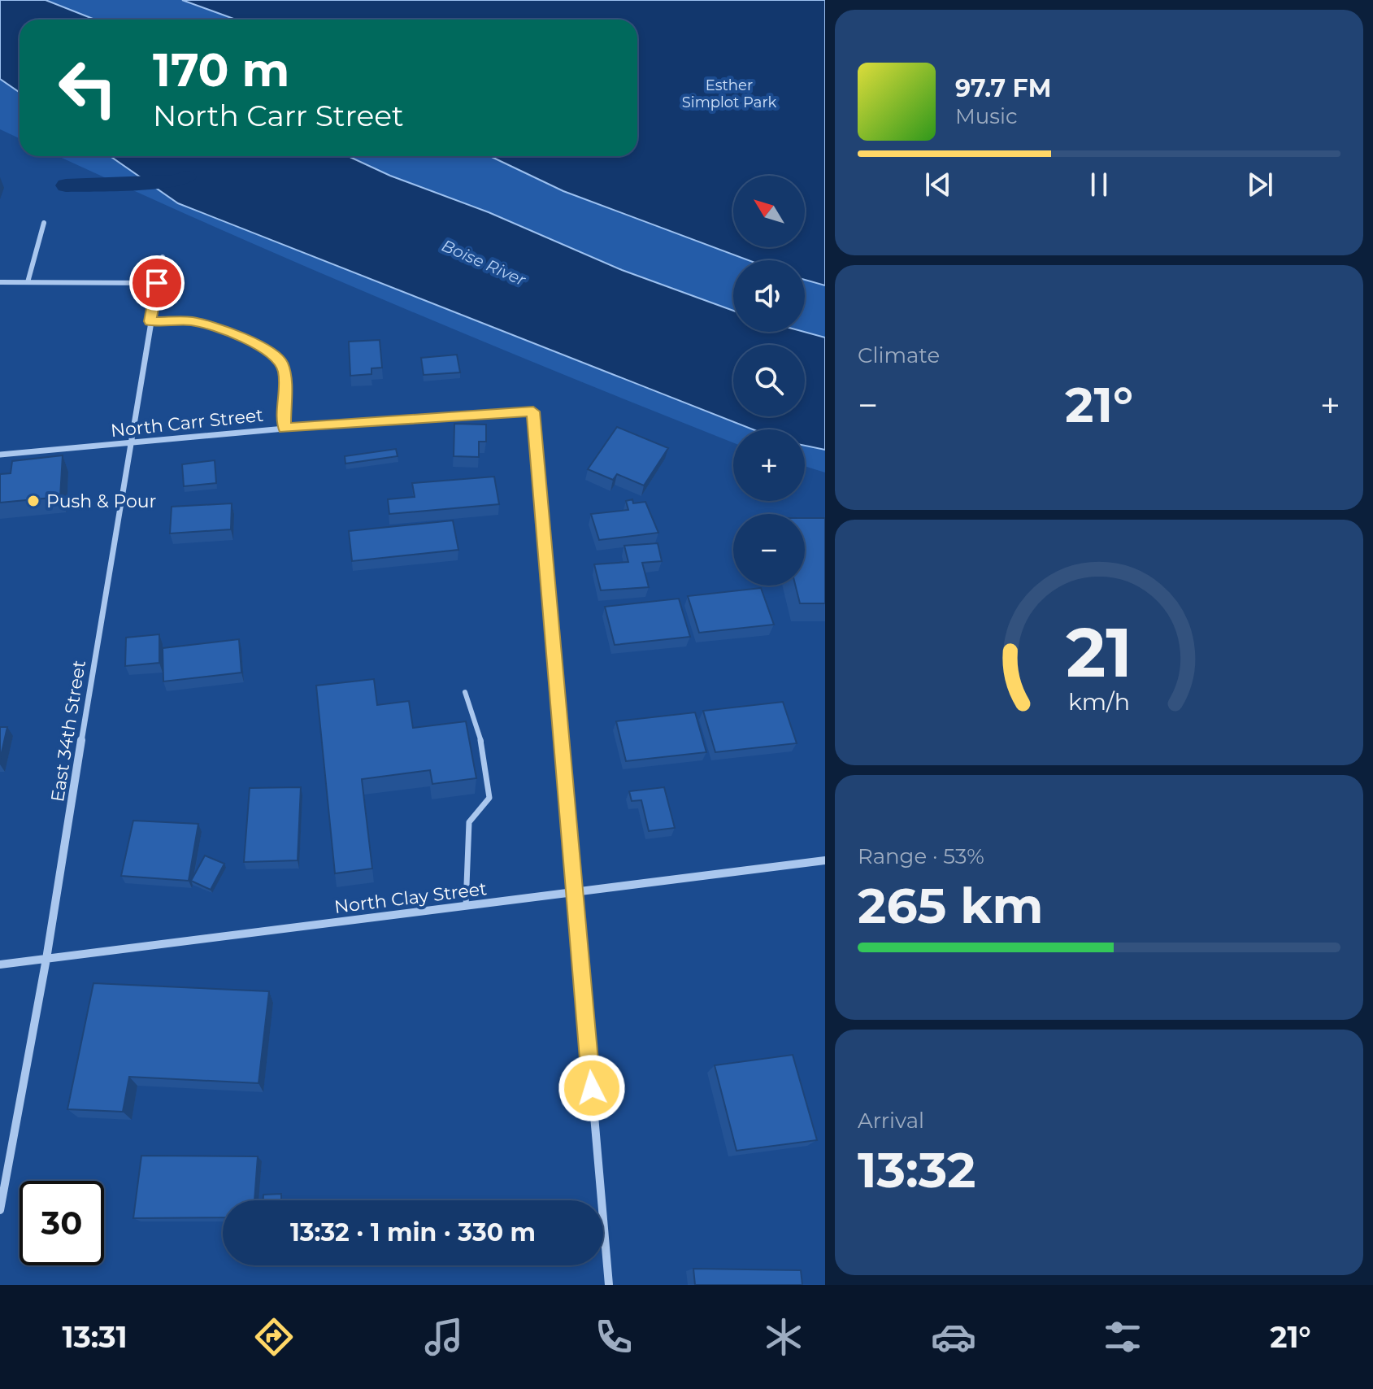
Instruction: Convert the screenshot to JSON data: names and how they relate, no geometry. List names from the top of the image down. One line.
{"streets":{"street":["North Carr Street","East 34th Street","North Clay Street"]},"crossings":[["North Carr Street","East 34th Street"],["North Carr Street","North Clay Street"],["East 34th Street","North Clay Street"]],"water":["Boise River"],"parks":["Esther Simplot Park"],"places":["Push & Pour"],"north":"top left","page":{"turn":["170 m","North Carr Street"],"song":["97.7 FM","Music"],"map_buttons":["+","−"],"tile":["Climate",["Range · 53%","265 km"],["Arrival","13:32"]],"heat":["−","21°","+"],"limit":"30","trip":"13:32 · 1 min · 330 m","tabs":["13:31","21°"],"gauge":["21","km/h"]}}
